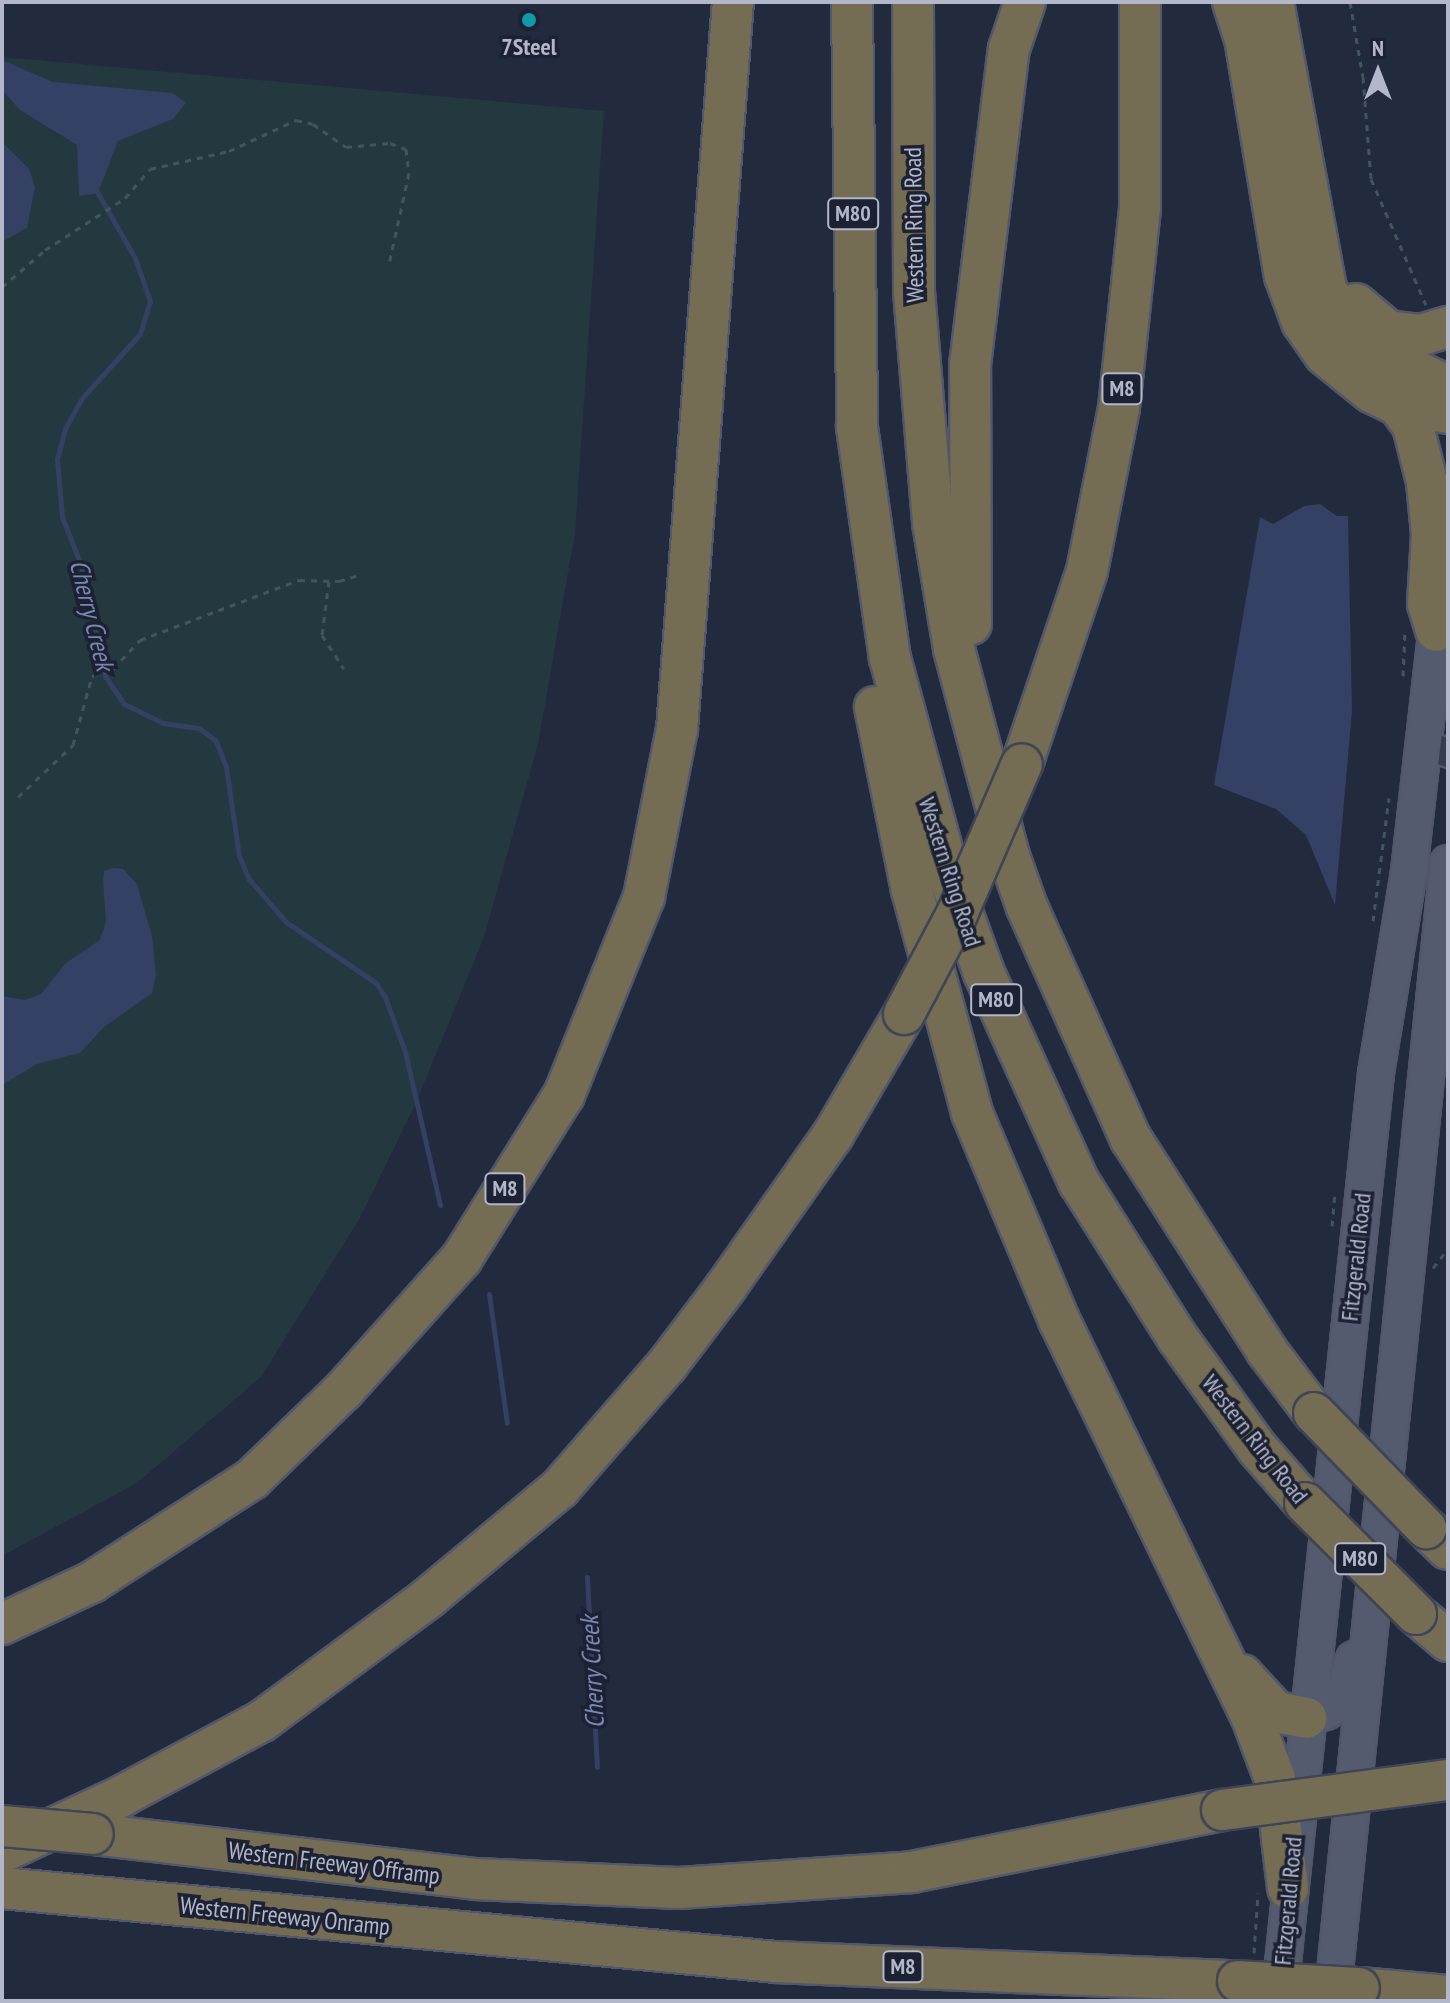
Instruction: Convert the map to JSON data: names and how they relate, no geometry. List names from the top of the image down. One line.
{"streets":{"highway":["M80","Western Ring Road","M8","Western Freeway Offramp","Western Freeway Onramp"],"main road":["Fitzgerald Road"]},"crossings":[["Western Ring Road","M8"],["M8","Western Freeway Onramp"]],"water":["Cherry Creek"],"places":["7Steel"],"north":"top"}
